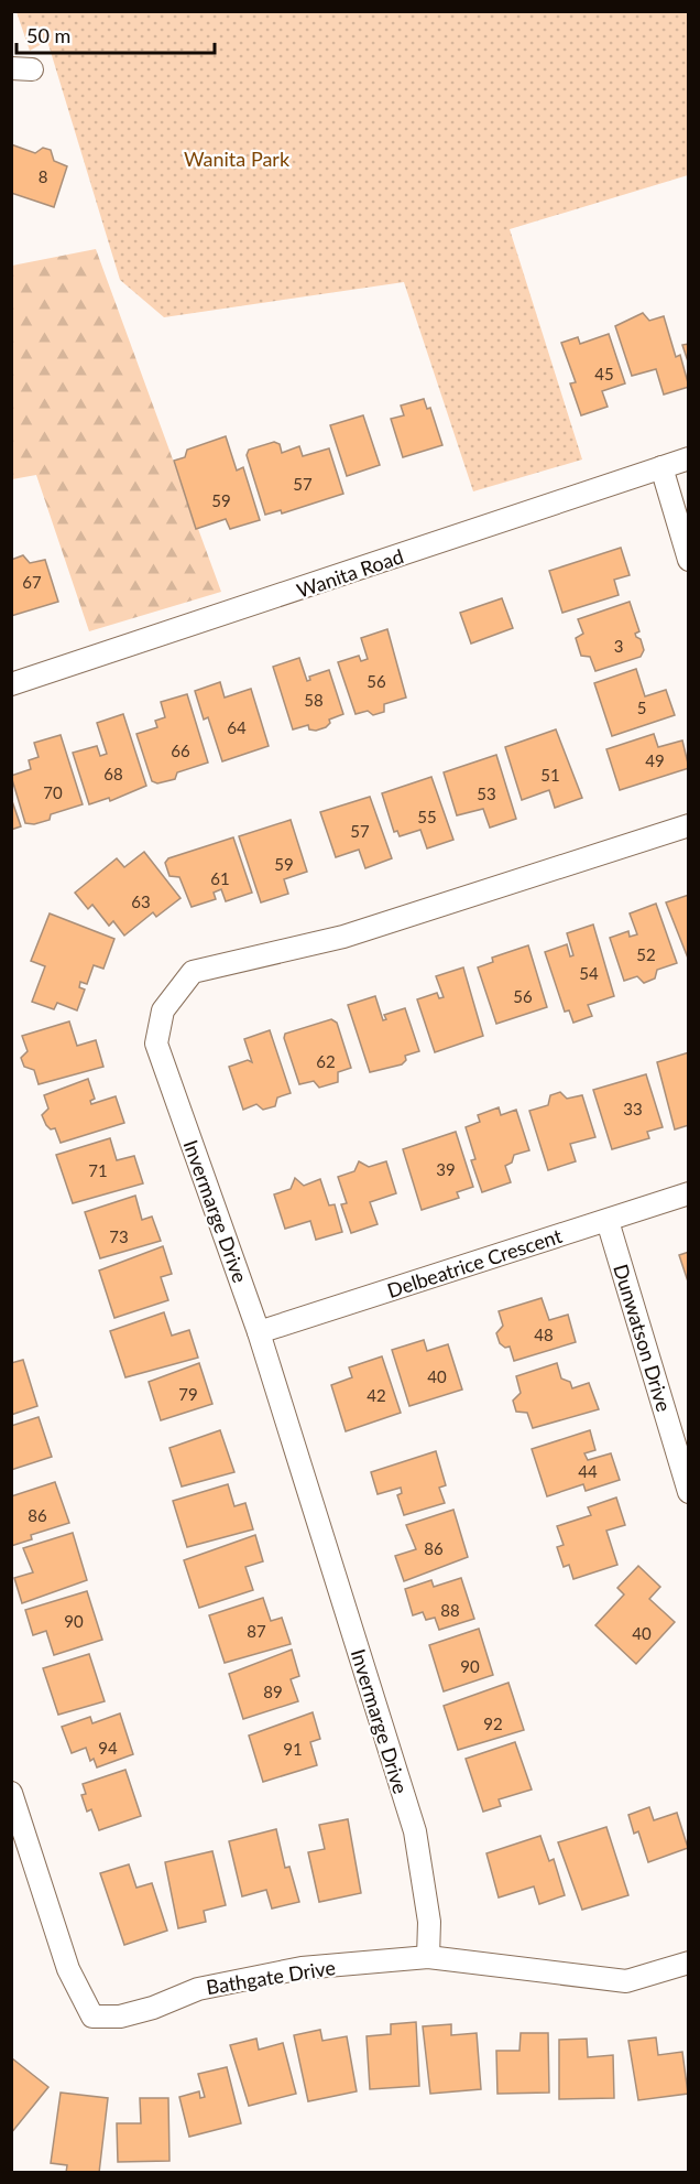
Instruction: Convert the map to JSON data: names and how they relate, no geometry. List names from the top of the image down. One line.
{"streets":{"street":["Wanita Road","Invermarge Drive","Delbeatrice Crescent","Dunwatson Drive","Bathgate Drive"]},"crossings":[["Invermarge Drive","Delbeatrice Crescent"],["Invermarge Drive","Bathgate Drive"],["Delbeatrice Crescent","Dunwatson Drive"]],"parks":["Wanita Park"],"house_numbers":["8","45","57","59","67","3","56","58","5","64","66","49","68","51","70","53","55","57","59","61","63","52","54","56","62","33","39","71","73","48","40","79","42","44","86","86","88","90","87","40","90","89","92","94","91"],"scale_bar":"50 m"}
